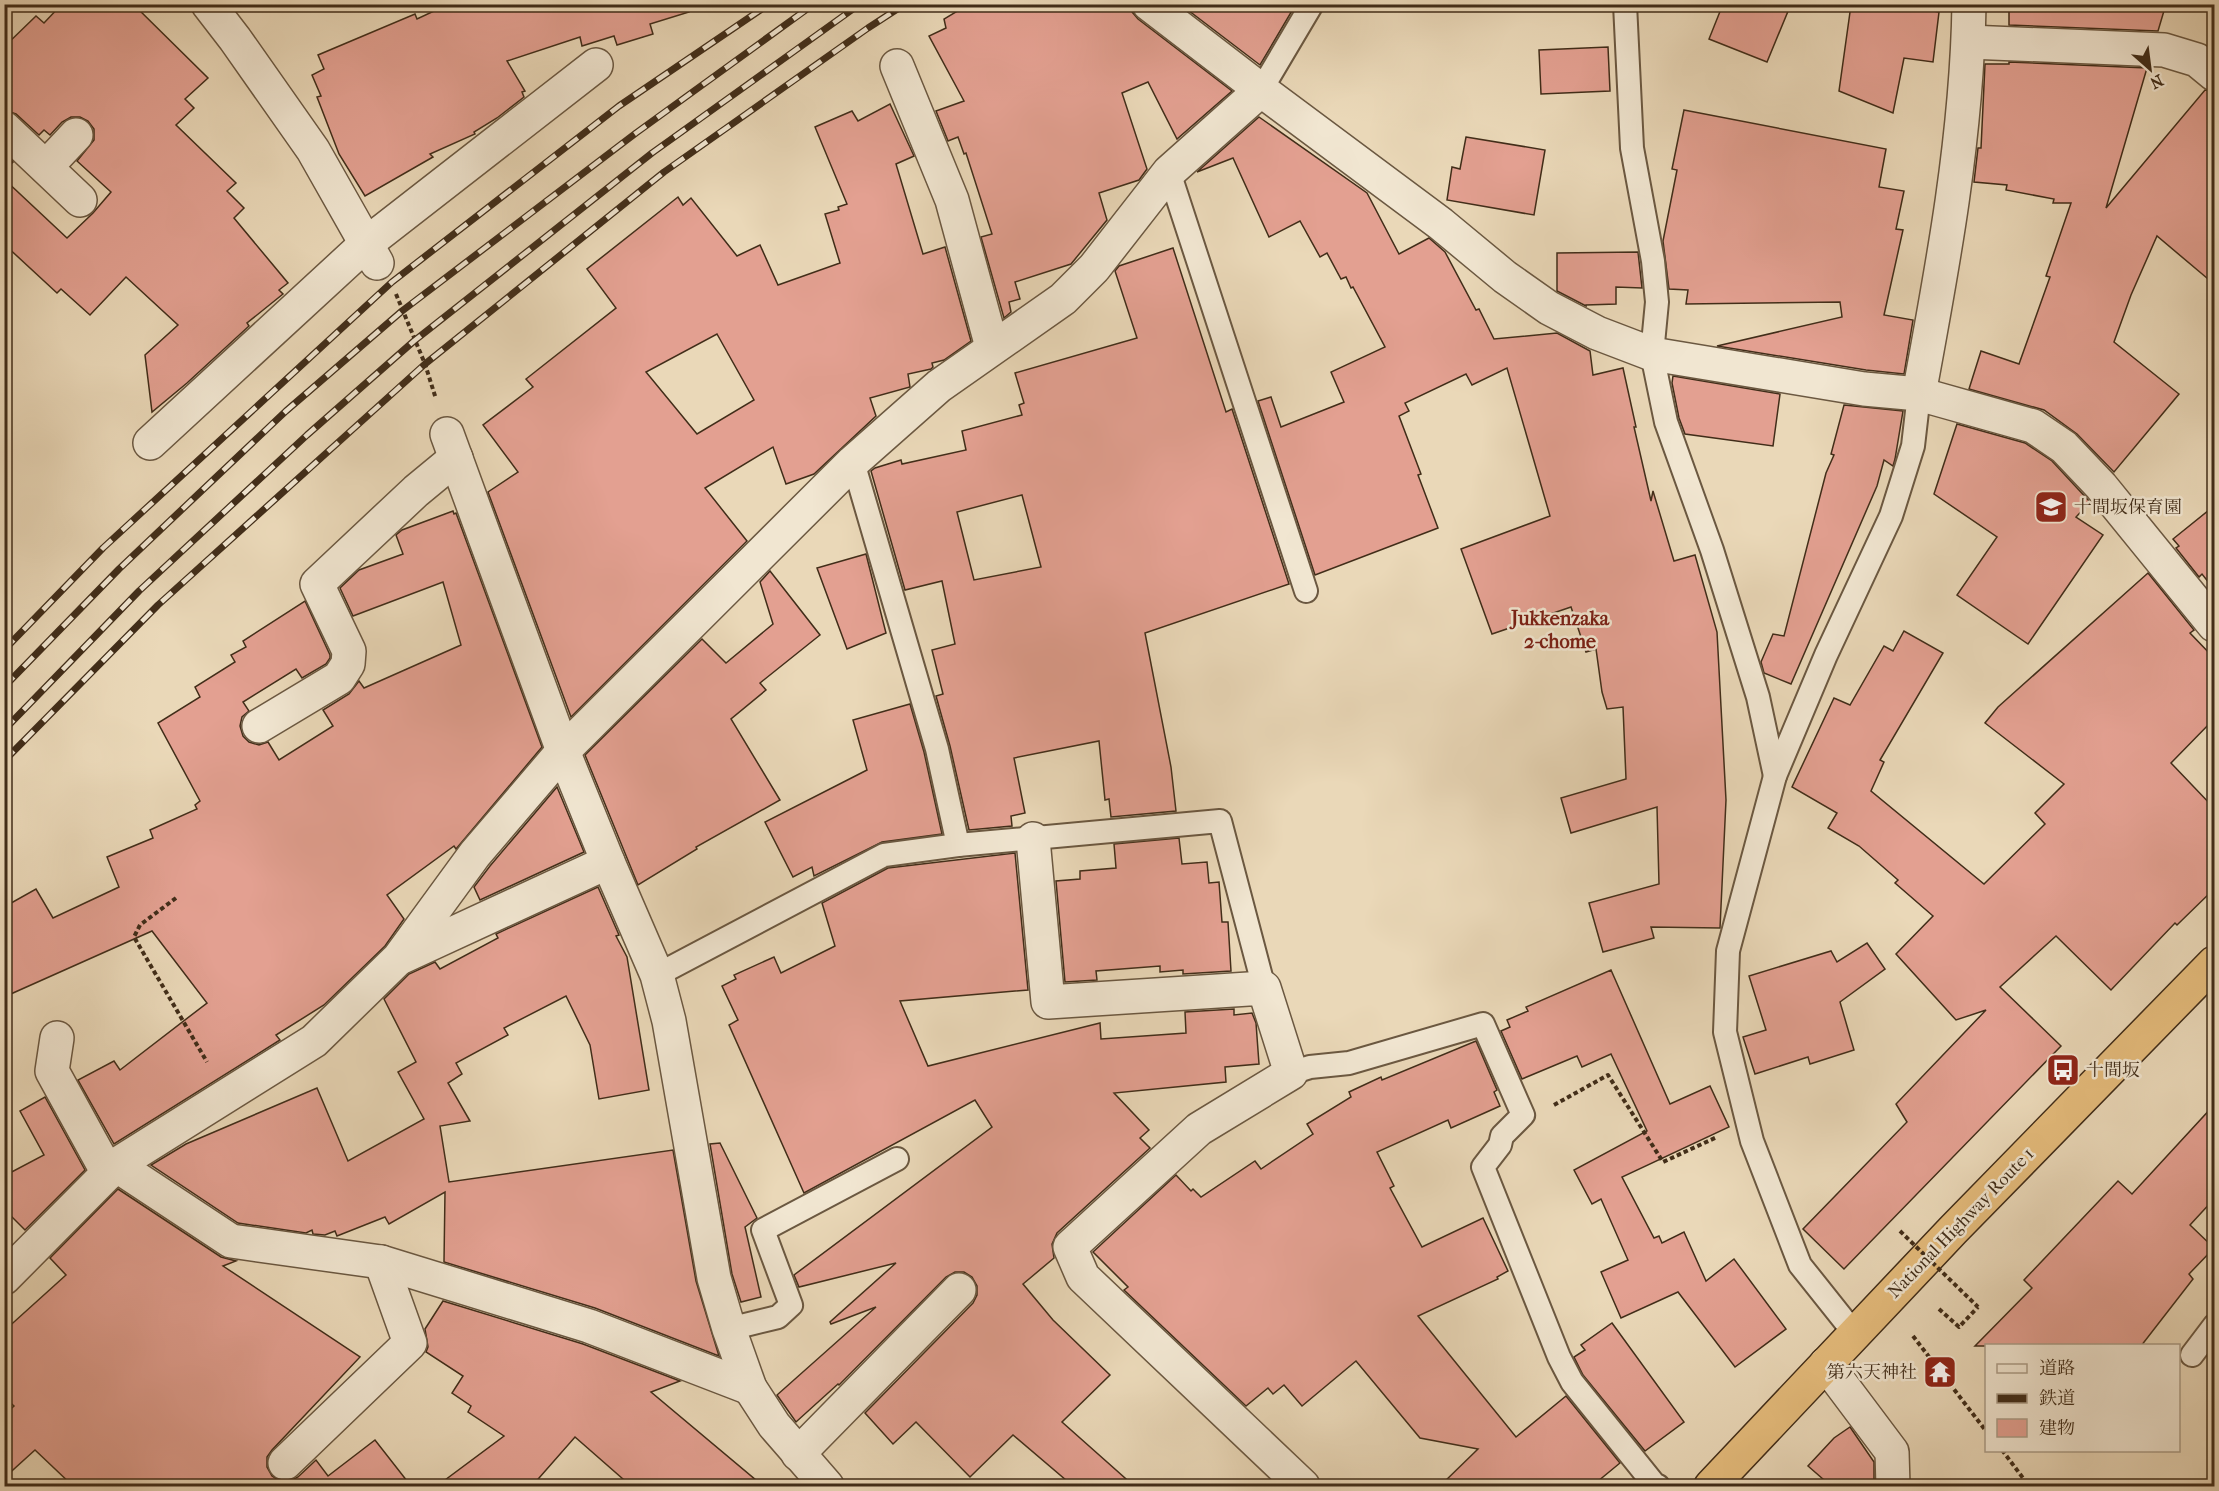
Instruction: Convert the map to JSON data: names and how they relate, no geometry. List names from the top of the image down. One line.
{"streets":{"highway":["National Highway Route 1"]},"districts":["Jukkenzaka 2-chome"],"places":{"school or university":["十間坂保育園"],"bus stop":["十間坂"],"temple":["第六天神社"]},"legend":["道路","鉄道","建物"],"north":"bottom right"}
